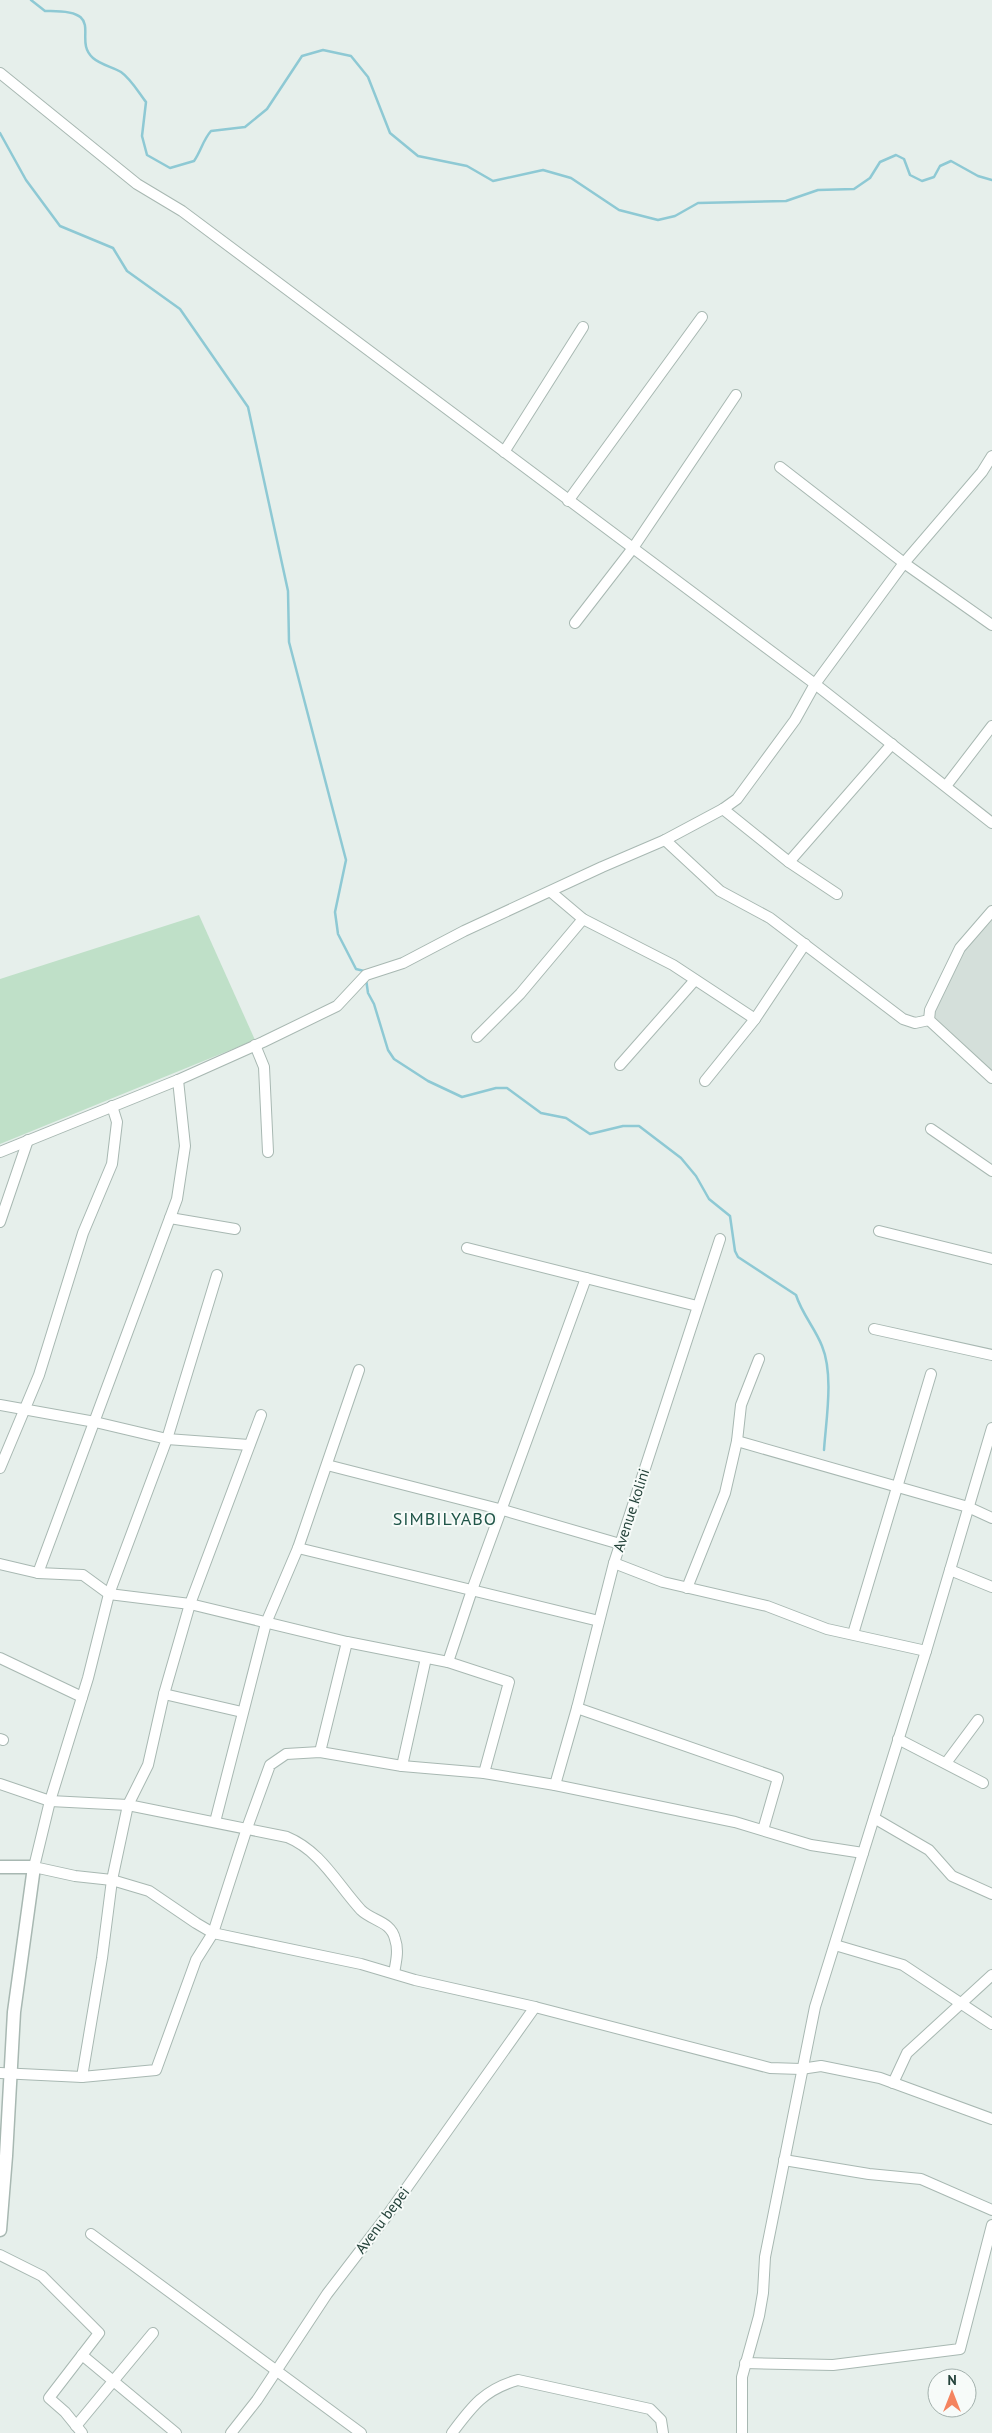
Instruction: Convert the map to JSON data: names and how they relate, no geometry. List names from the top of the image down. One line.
{"streets":{"street":["Avenue kolini","Avenu bepei"]},"districts":["SIMBILYABO"],"north":"top"}
